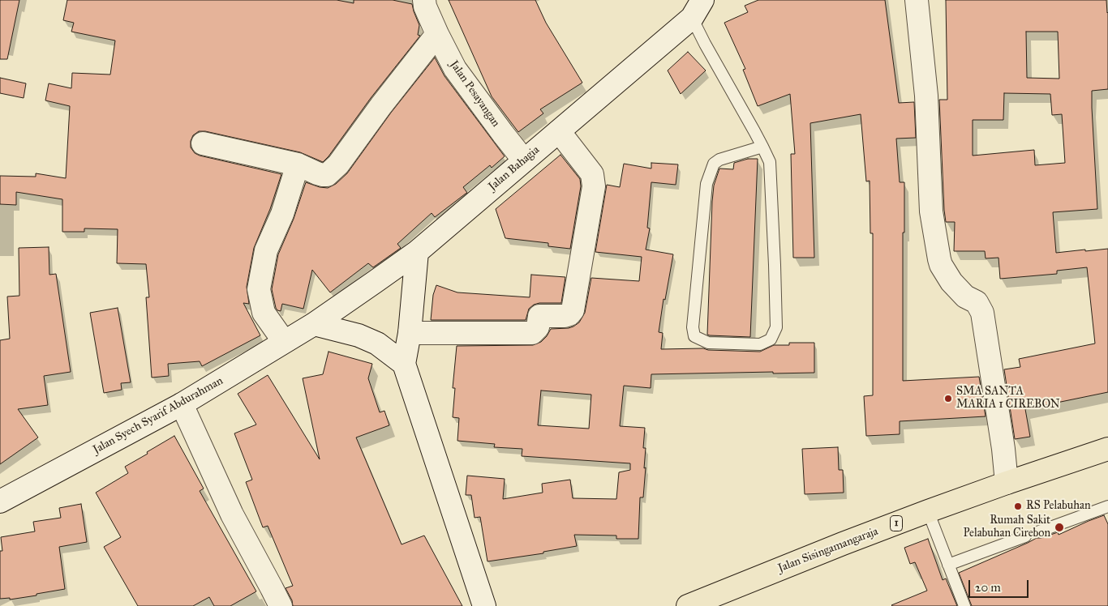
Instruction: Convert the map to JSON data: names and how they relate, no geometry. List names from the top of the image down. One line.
{"streets":{"highway":["1","Jalan Sisingamangaraja"],"street":["Jalan Pesayangan","Jalan Bahagia","Jalan Syech Syarif Abdurahman"]},"crossings":[["Jalan Pesayangan","Jalan Bahagia"],["Jalan Bahagia","Jalan Syech Syarif Abdurahman"]],"places":["SMA SANTA MARIA 1 CIREBON","RS Pelabuhan","Rumah Sakit Pelabuhan Cirebon"],"scale_bar":"20 m"}
